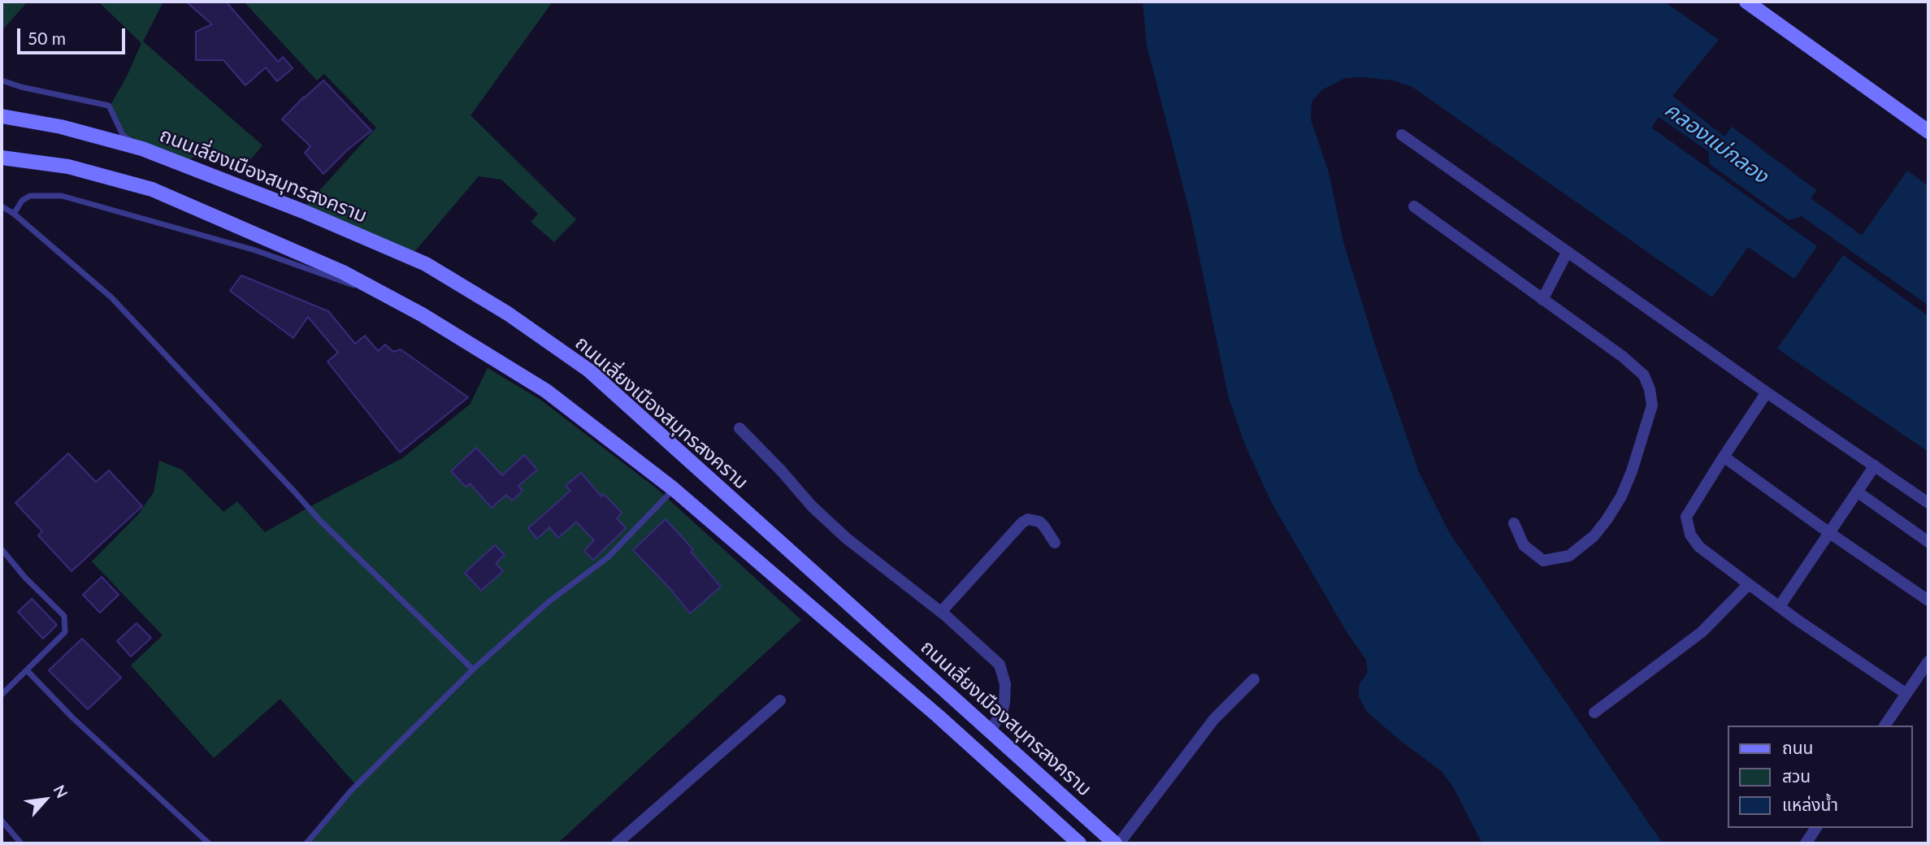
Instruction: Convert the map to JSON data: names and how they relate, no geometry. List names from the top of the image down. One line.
{"streets":{"main road":["ถนนเลี่ยงเมืองสมุทรสงคราม"]},"water":["คลองแม่กลอง"],"legend":["ถนน","สวน","แหล่งน้ำ"],"scale_bar":"50 m","north":"top right"}
